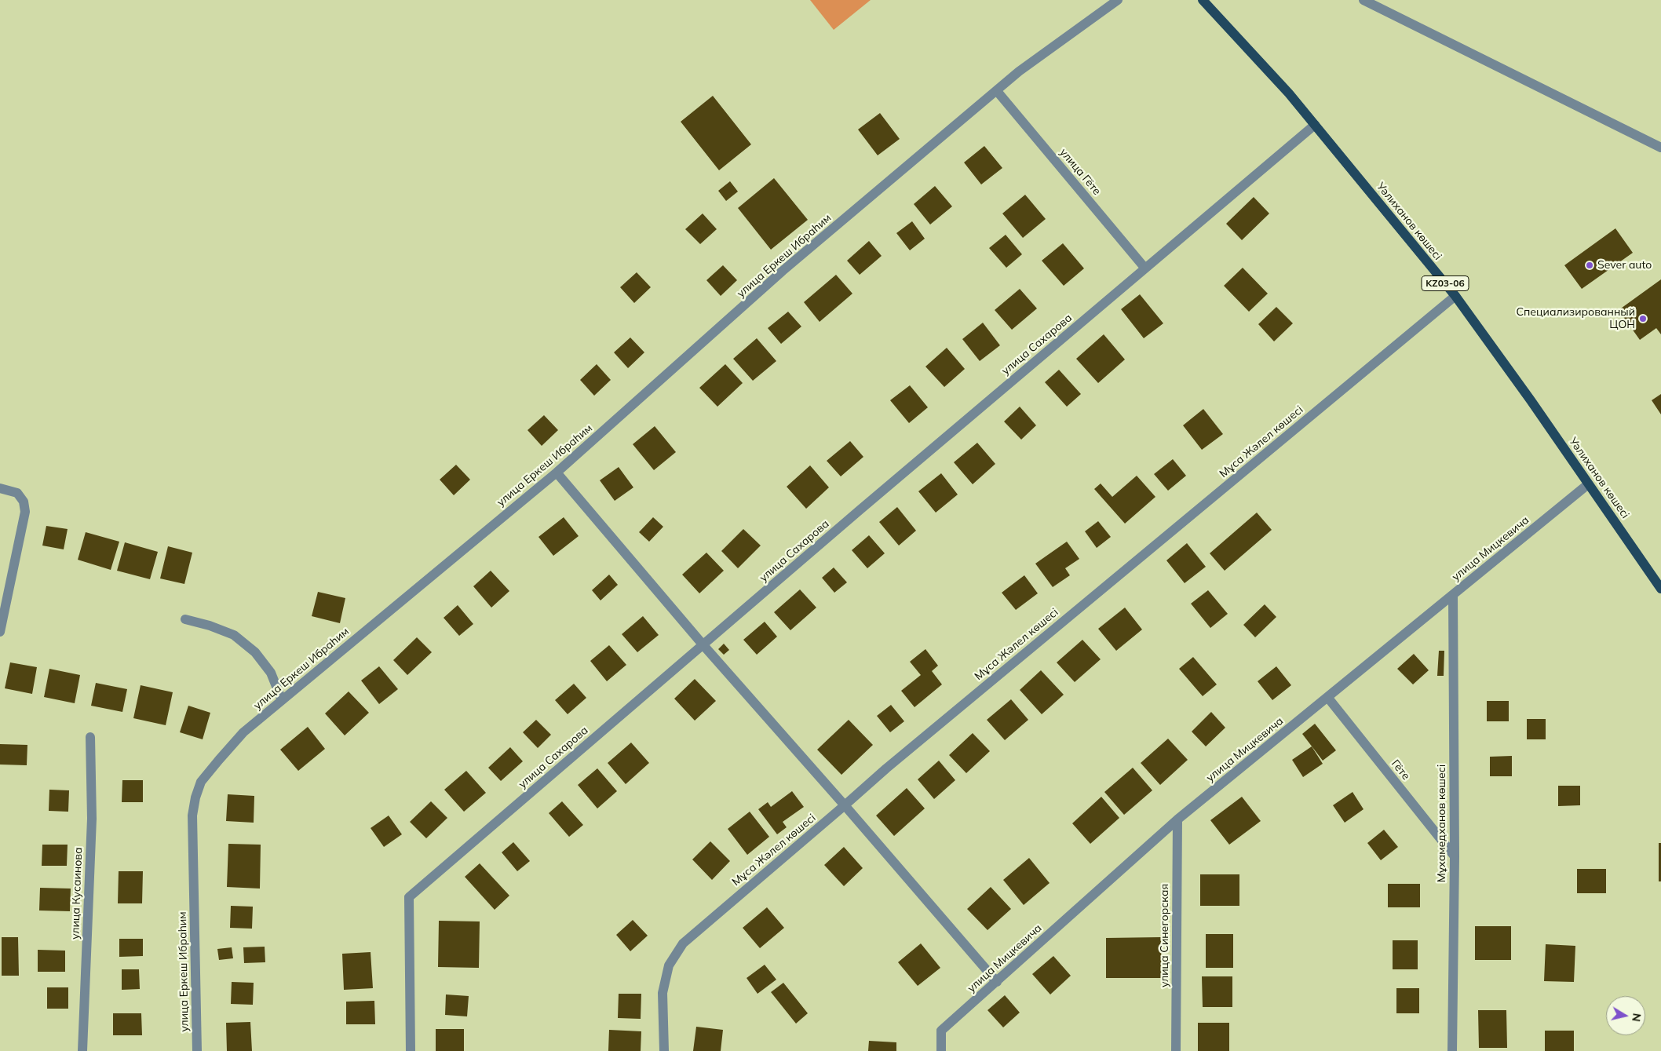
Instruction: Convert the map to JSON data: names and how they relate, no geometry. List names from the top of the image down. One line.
{"streets":{"main road":["Уәлиханов көшесі","KZ03-06"],"street":["улица Гёте","улица Еркеш Ибраһим","улица Сахарова","Мұса Жәлел көшесі","улица Мицкевича","Гёте","Мұхамедханов көшесі","улица Кусаинова","улица Синегорская"]},"crossings":[["улица Гёте","улица Еркеш Ибраһим"],["улица Гёте","улица Сахарова"],["Уәлиханов көшесі","улица Сахарова"],["Уәлиханов көшесі","Мұса Жәлел көшесі"],["Уәлиханов көшесі","улица Мицкевича"],["улица Мицкевича","Гёте"],["улица Мицкевича","Мұхамедханов көшесі"],["улица Мицкевича","улица Синегорская"],["Гёте","Мұхамедханов көшесі"]],"places":["Sever auto","Специализированный ЦОН"],"north":"right"}
